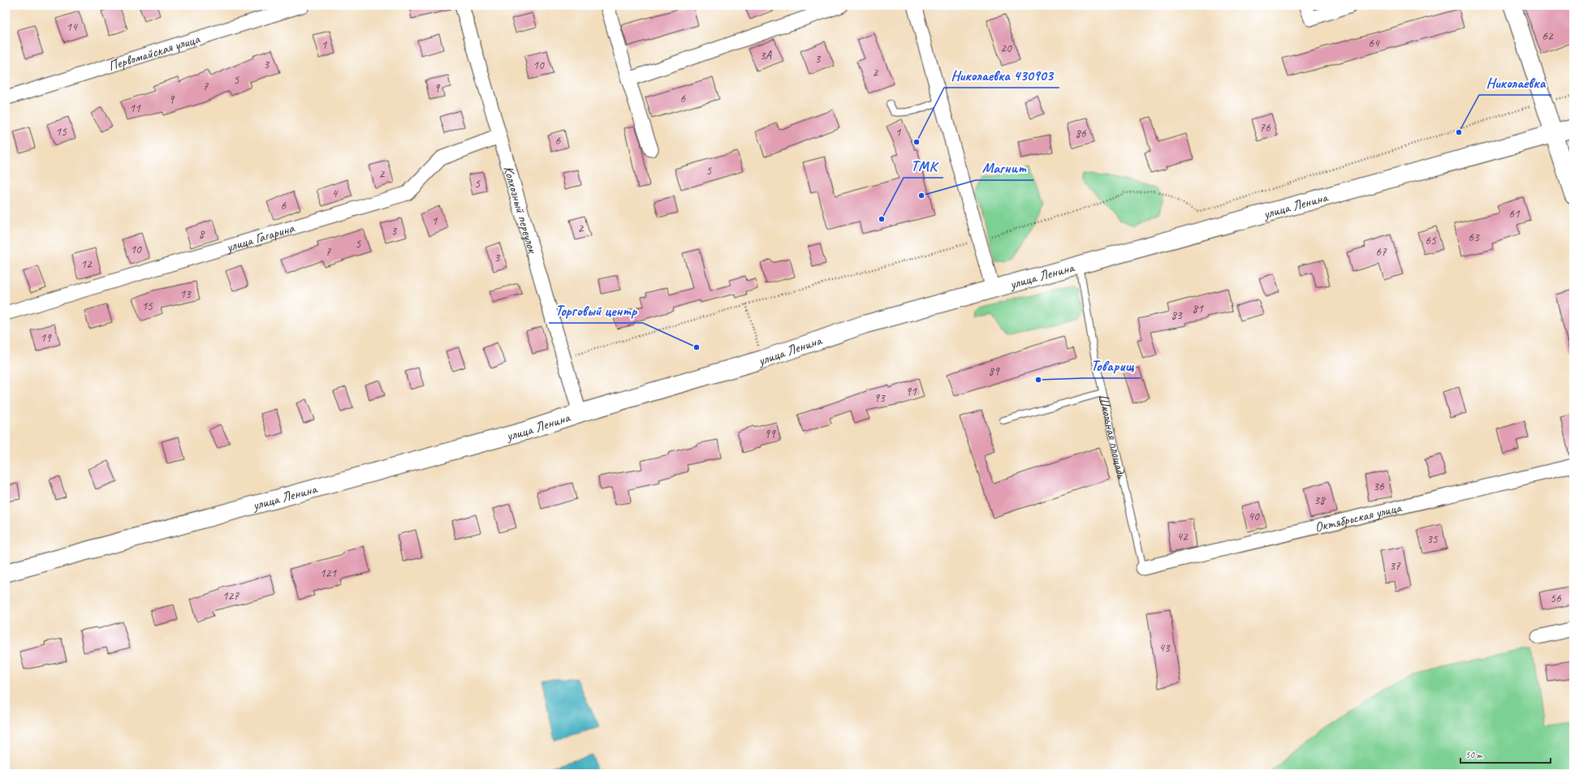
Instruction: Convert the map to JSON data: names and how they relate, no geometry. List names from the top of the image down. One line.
{"streets":{"main road":["улица Ленина"],"street":["Первомайская улица","Колхозный переулок","улица Гагарина","Октябрьская улица"],"lane":["Школьная площадь"]},"crossings":[["улица Ленина","Колхозный переулок"],["улица Ленина","Школьная площадь"],["Колхозный переулок","улица Гагарина"],["Школьная площадь","Октябрьская улица"]],"places":["Николаевка","Николаевка 430903","Магнит","ТМК","Торговый центр","Товарищ"],"house_numbers":["14","62","64","1","20","3А","3","3","10","2","5","7","9","6","9","11","76","15","1","86","6","5","2","5","4","6","61","1","2","3","8","63","65","5","10","7","67","3","12","13","15","81","83","19","89","91","93","99","36","38","40","42","35","37","121","127","56","43"],"scale_bar":"50 m"}
